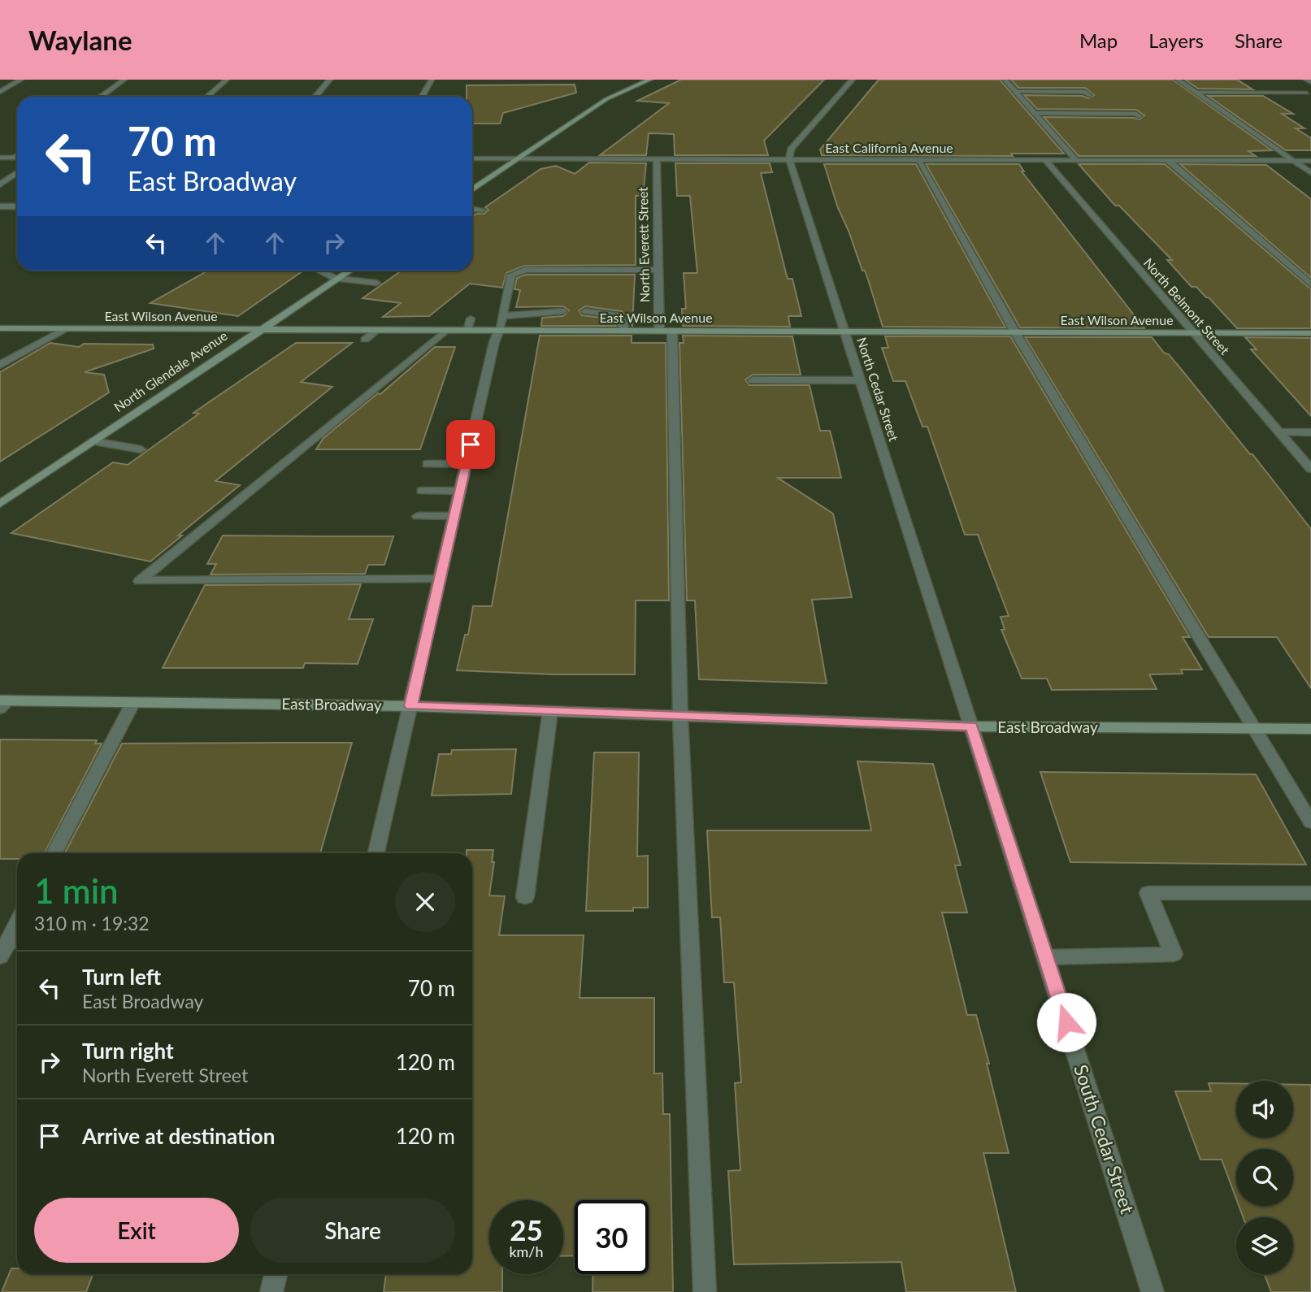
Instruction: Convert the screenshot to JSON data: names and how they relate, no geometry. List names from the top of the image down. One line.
{"streets":{"main road":["East Wilson Avenue","North Glendale Avenue","East Broadway"],"street":["East California Avenue","North Everett Street","North Belmont Street","North Cedar Street","South Cedar Street"]},"crossings":[["East California Avenue","North Everett Street"],["East California Avenue","North Belmont Street"],["East California Avenue","North Cedar Street"],["North Everett Street","East Wilson Avenue"],["North Everett Street","East Broadway"],["North Belmont Street","East Wilson Avenue"],["East Wilson Avenue","North Glendale Avenue"],["East Wilson Avenue","North Cedar Street"],["North Cedar Street","East Broadway"],["North Cedar Street","South Cedar Street"],["East Broadway","South Cedar Street"]],"page":{"header":"Waylane","nav":["Map","Layers","Share"],"turn":["70 m","East Broadway"],"heading":["1 min","310 m · 19:32"],"list":[{"name":"Turn left","note":"East Broadway","value":"70 m"},{"name":"Turn right","note":"North Everett Street","value":"120 m"},{"name":"Arrive at destination","value":"120 m"}],"buttons":["Exit","Share"],"speed":"25 km/h","limit":"30"}}
